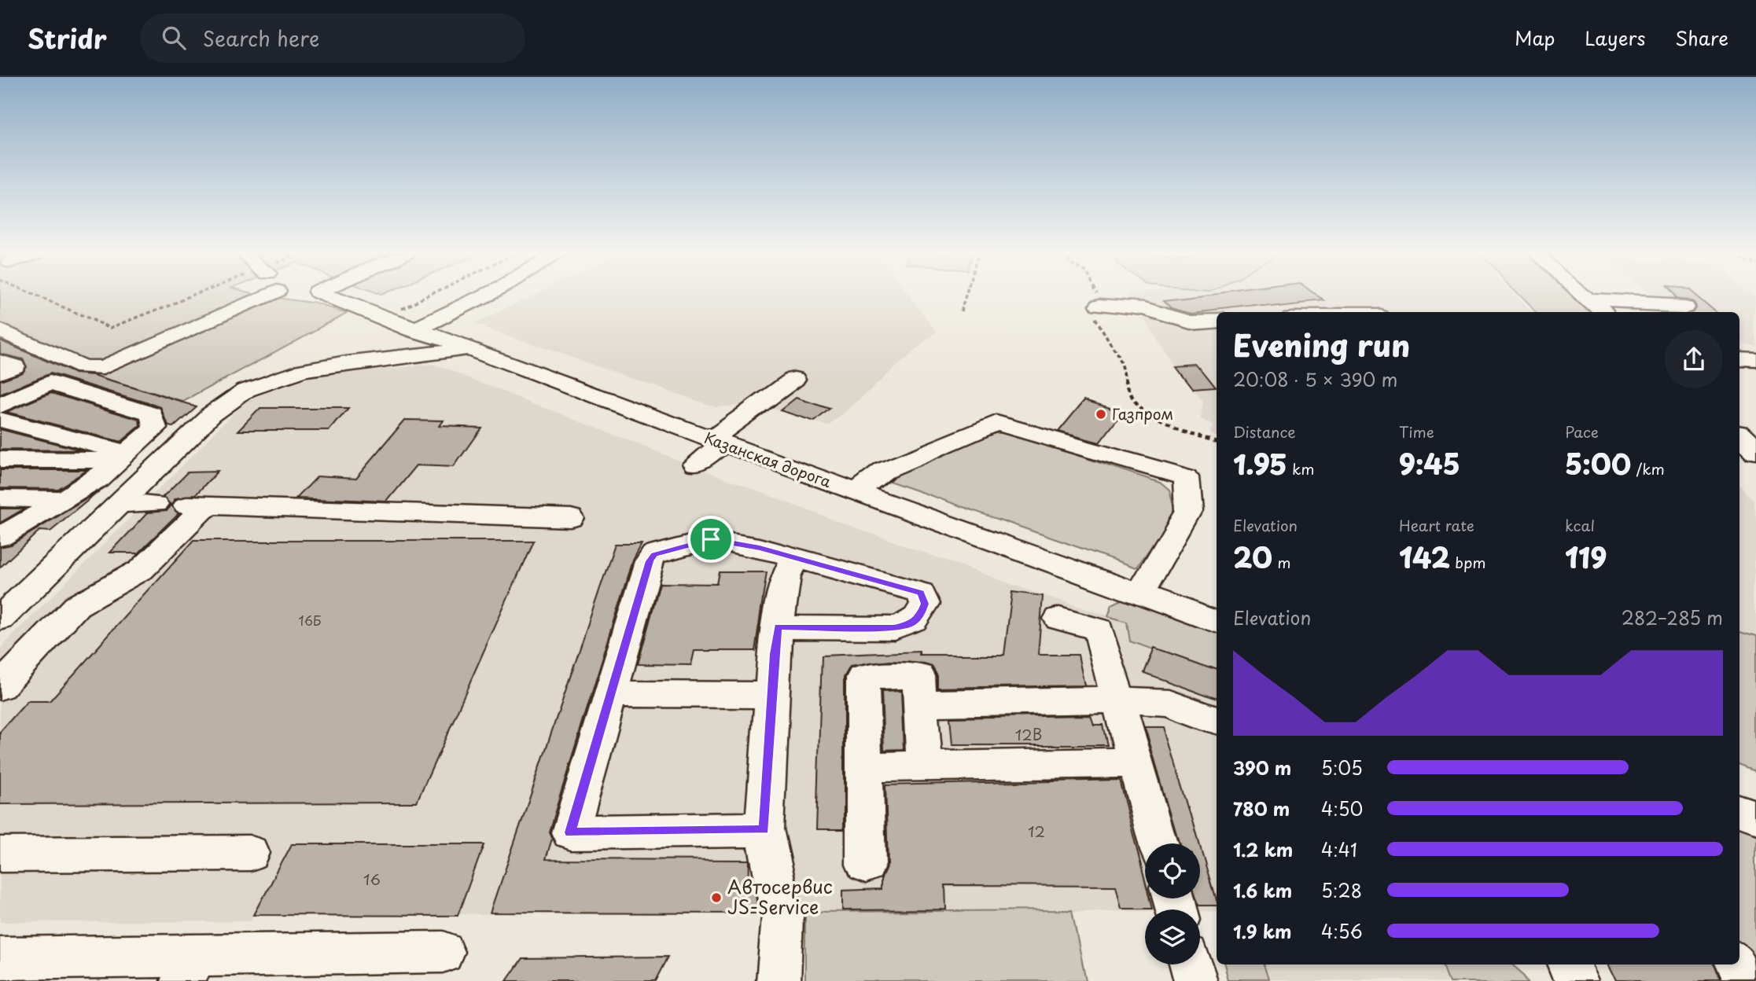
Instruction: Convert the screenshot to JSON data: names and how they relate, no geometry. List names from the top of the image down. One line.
{"streets":{"street":["Казанская дорога"]},"places":["Газпром","Автосервис JS-Service"],"house_numbers":["16Б","12В","12","16"],"page":{"header":"Stridr","search":"Search here","nav":["Map","Layers","Share"],"heading":["Evening run","20:08 · 5 × 390 m"],"stats":[["Distance","1.95 km"],["Time","9:45"],["Pace","5:00 /km"],["Elevation","20 m"],["Heart rate","142 bpm"],["kcal","119"]],"chart":["Elevation","282–285 m"],"list":[{"name":"390 m","note":"5:05"},{"name":"780 m","note":"4:50"},{"name":"1.2 km","note":"4:41"},{"name":"1.6 km","note":"5:28"},{"name":"1.9 km","note":"4:56"}]}}
